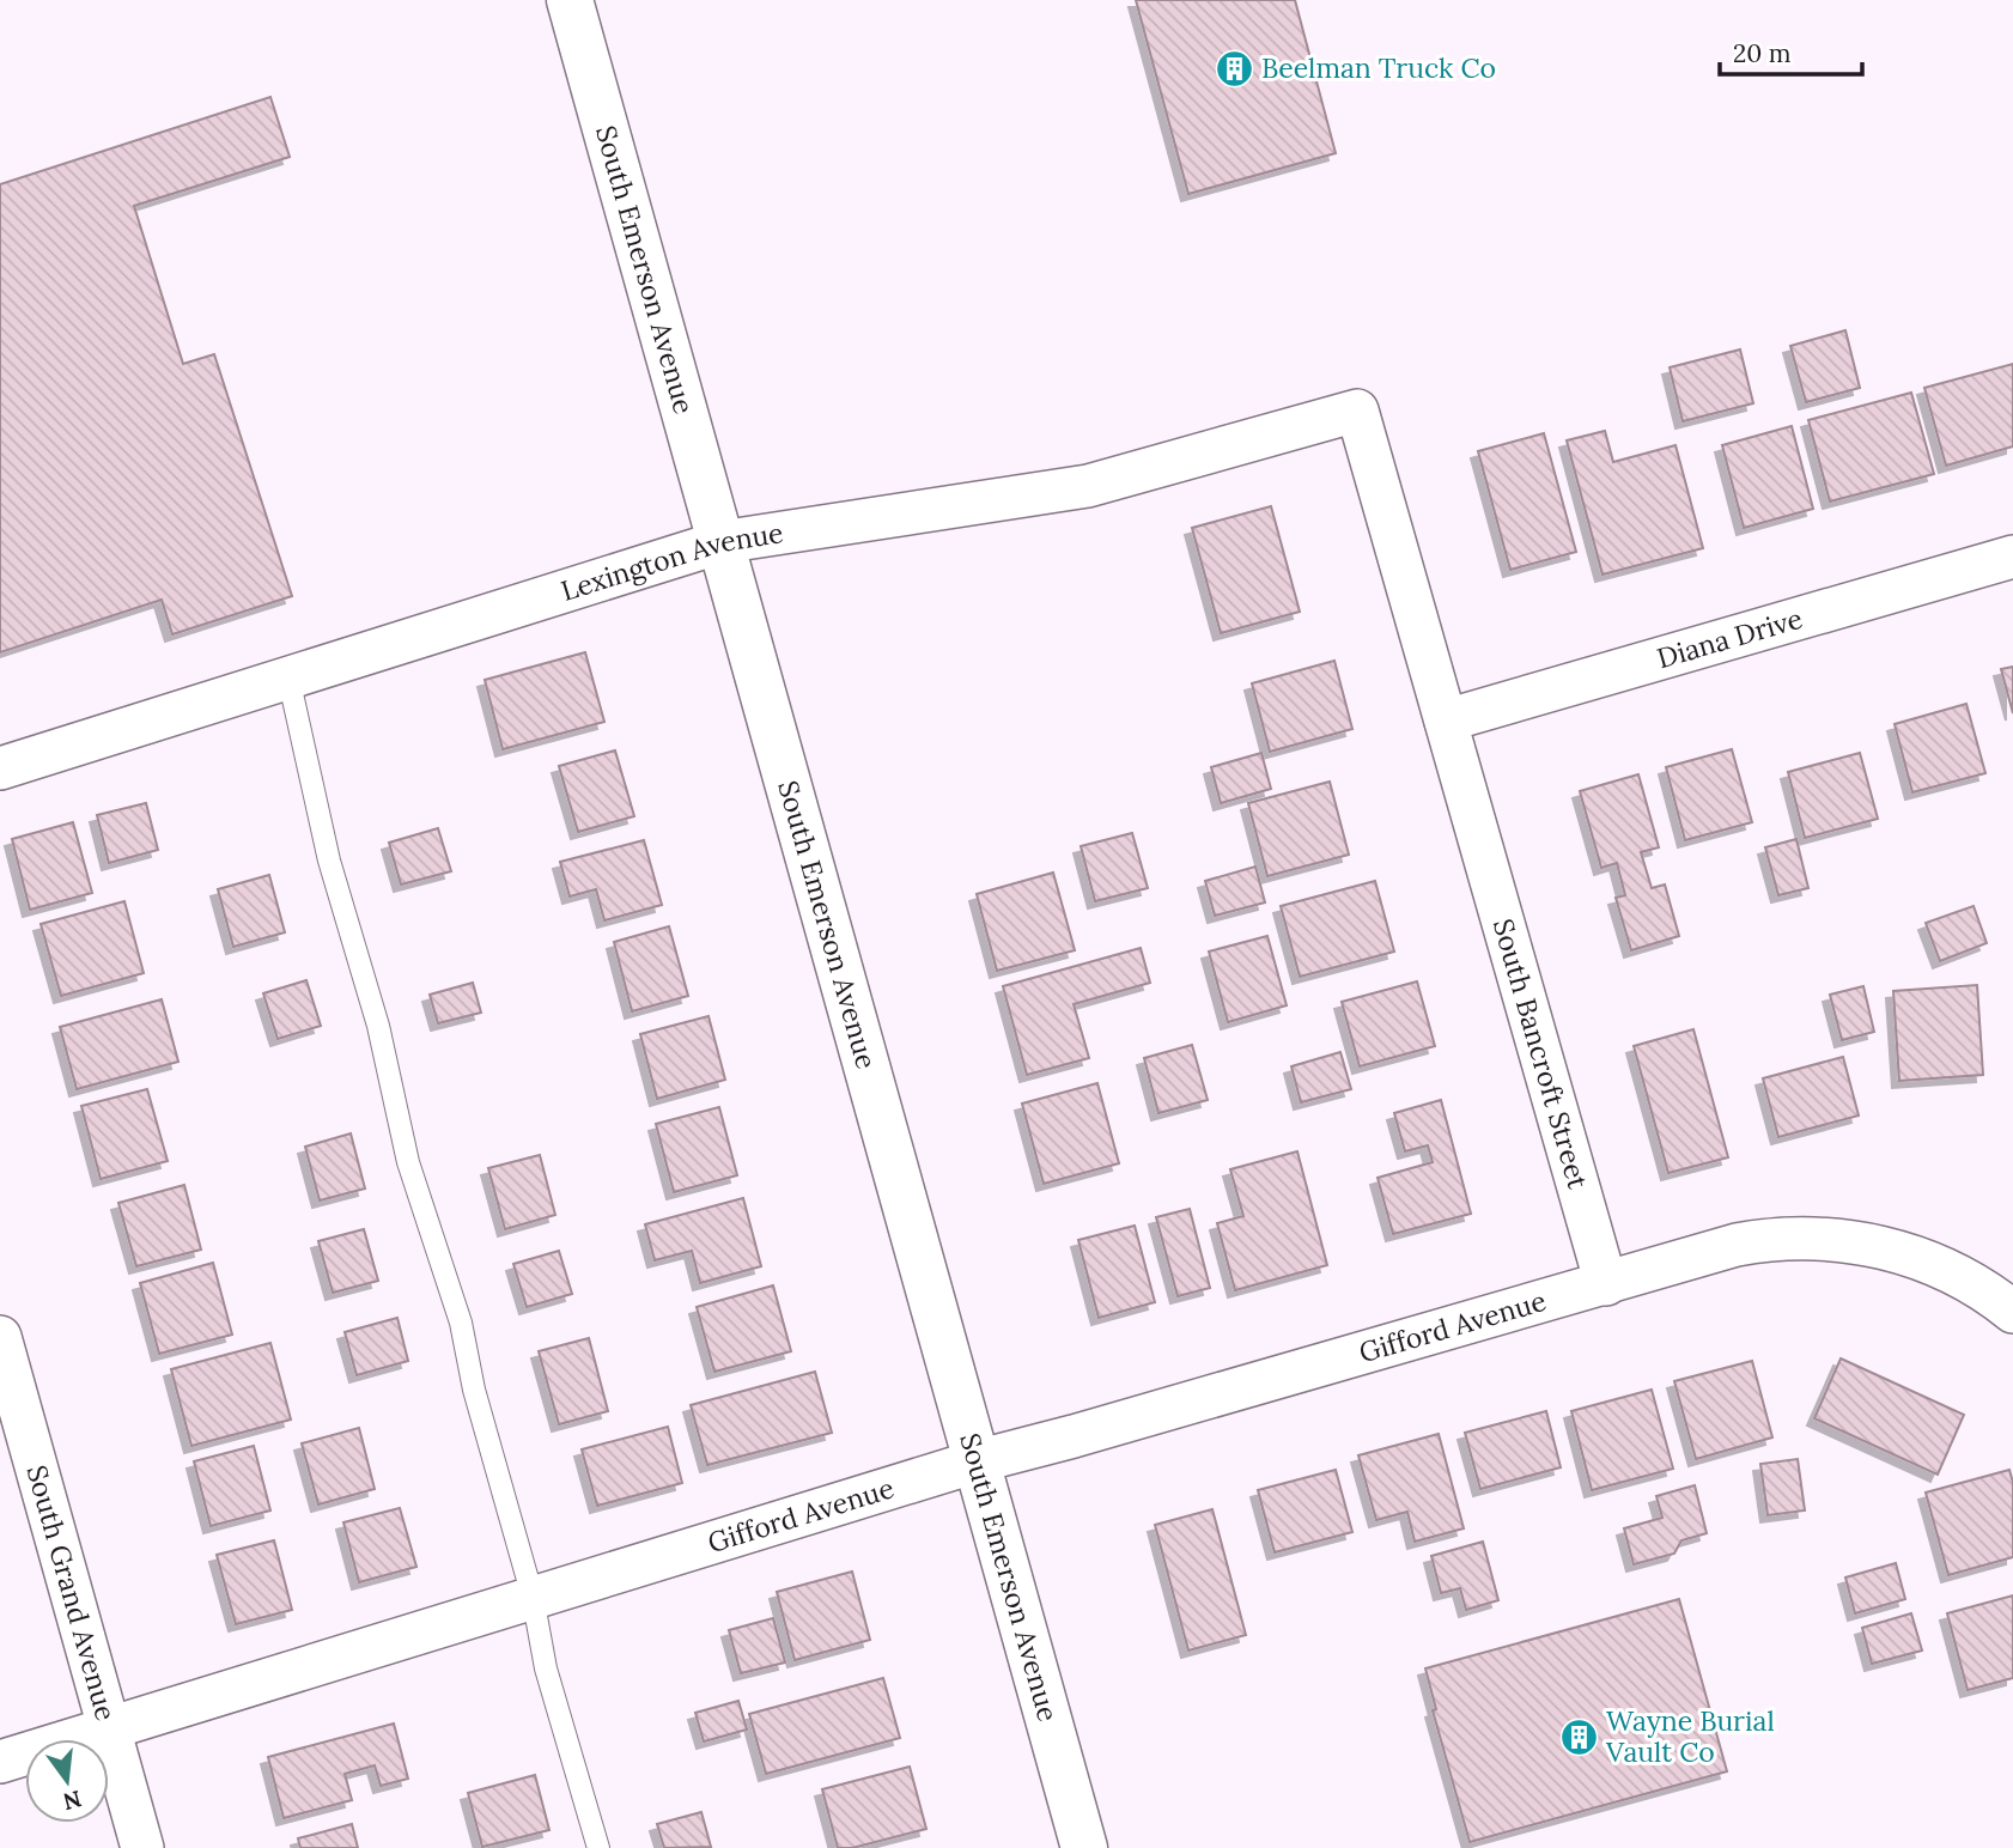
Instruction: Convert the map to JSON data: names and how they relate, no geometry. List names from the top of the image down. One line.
{"streets":{"main road":["South Emerson Avenue"],"street":["Lexington Avenue","Diana Drive","South Bancroft Street","Gifford Avenue","South Grand Avenue"]},"crossings":[["South Emerson Avenue","Lexington Avenue"],["South Emerson Avenue","Gifford Avenue"],["Lexington Avenue","South Bancroft Street"],["Diana Drive","South Bancroft Street"],["South Bancroft Street","Gifford Avenue"],["Gifford Avenue","South Grand Avenue"]],"places":{"building":["Beelman Truck Co","Wayne Burial Vault Co"]},"scale_bar":"20 m","north":"bottom"}
